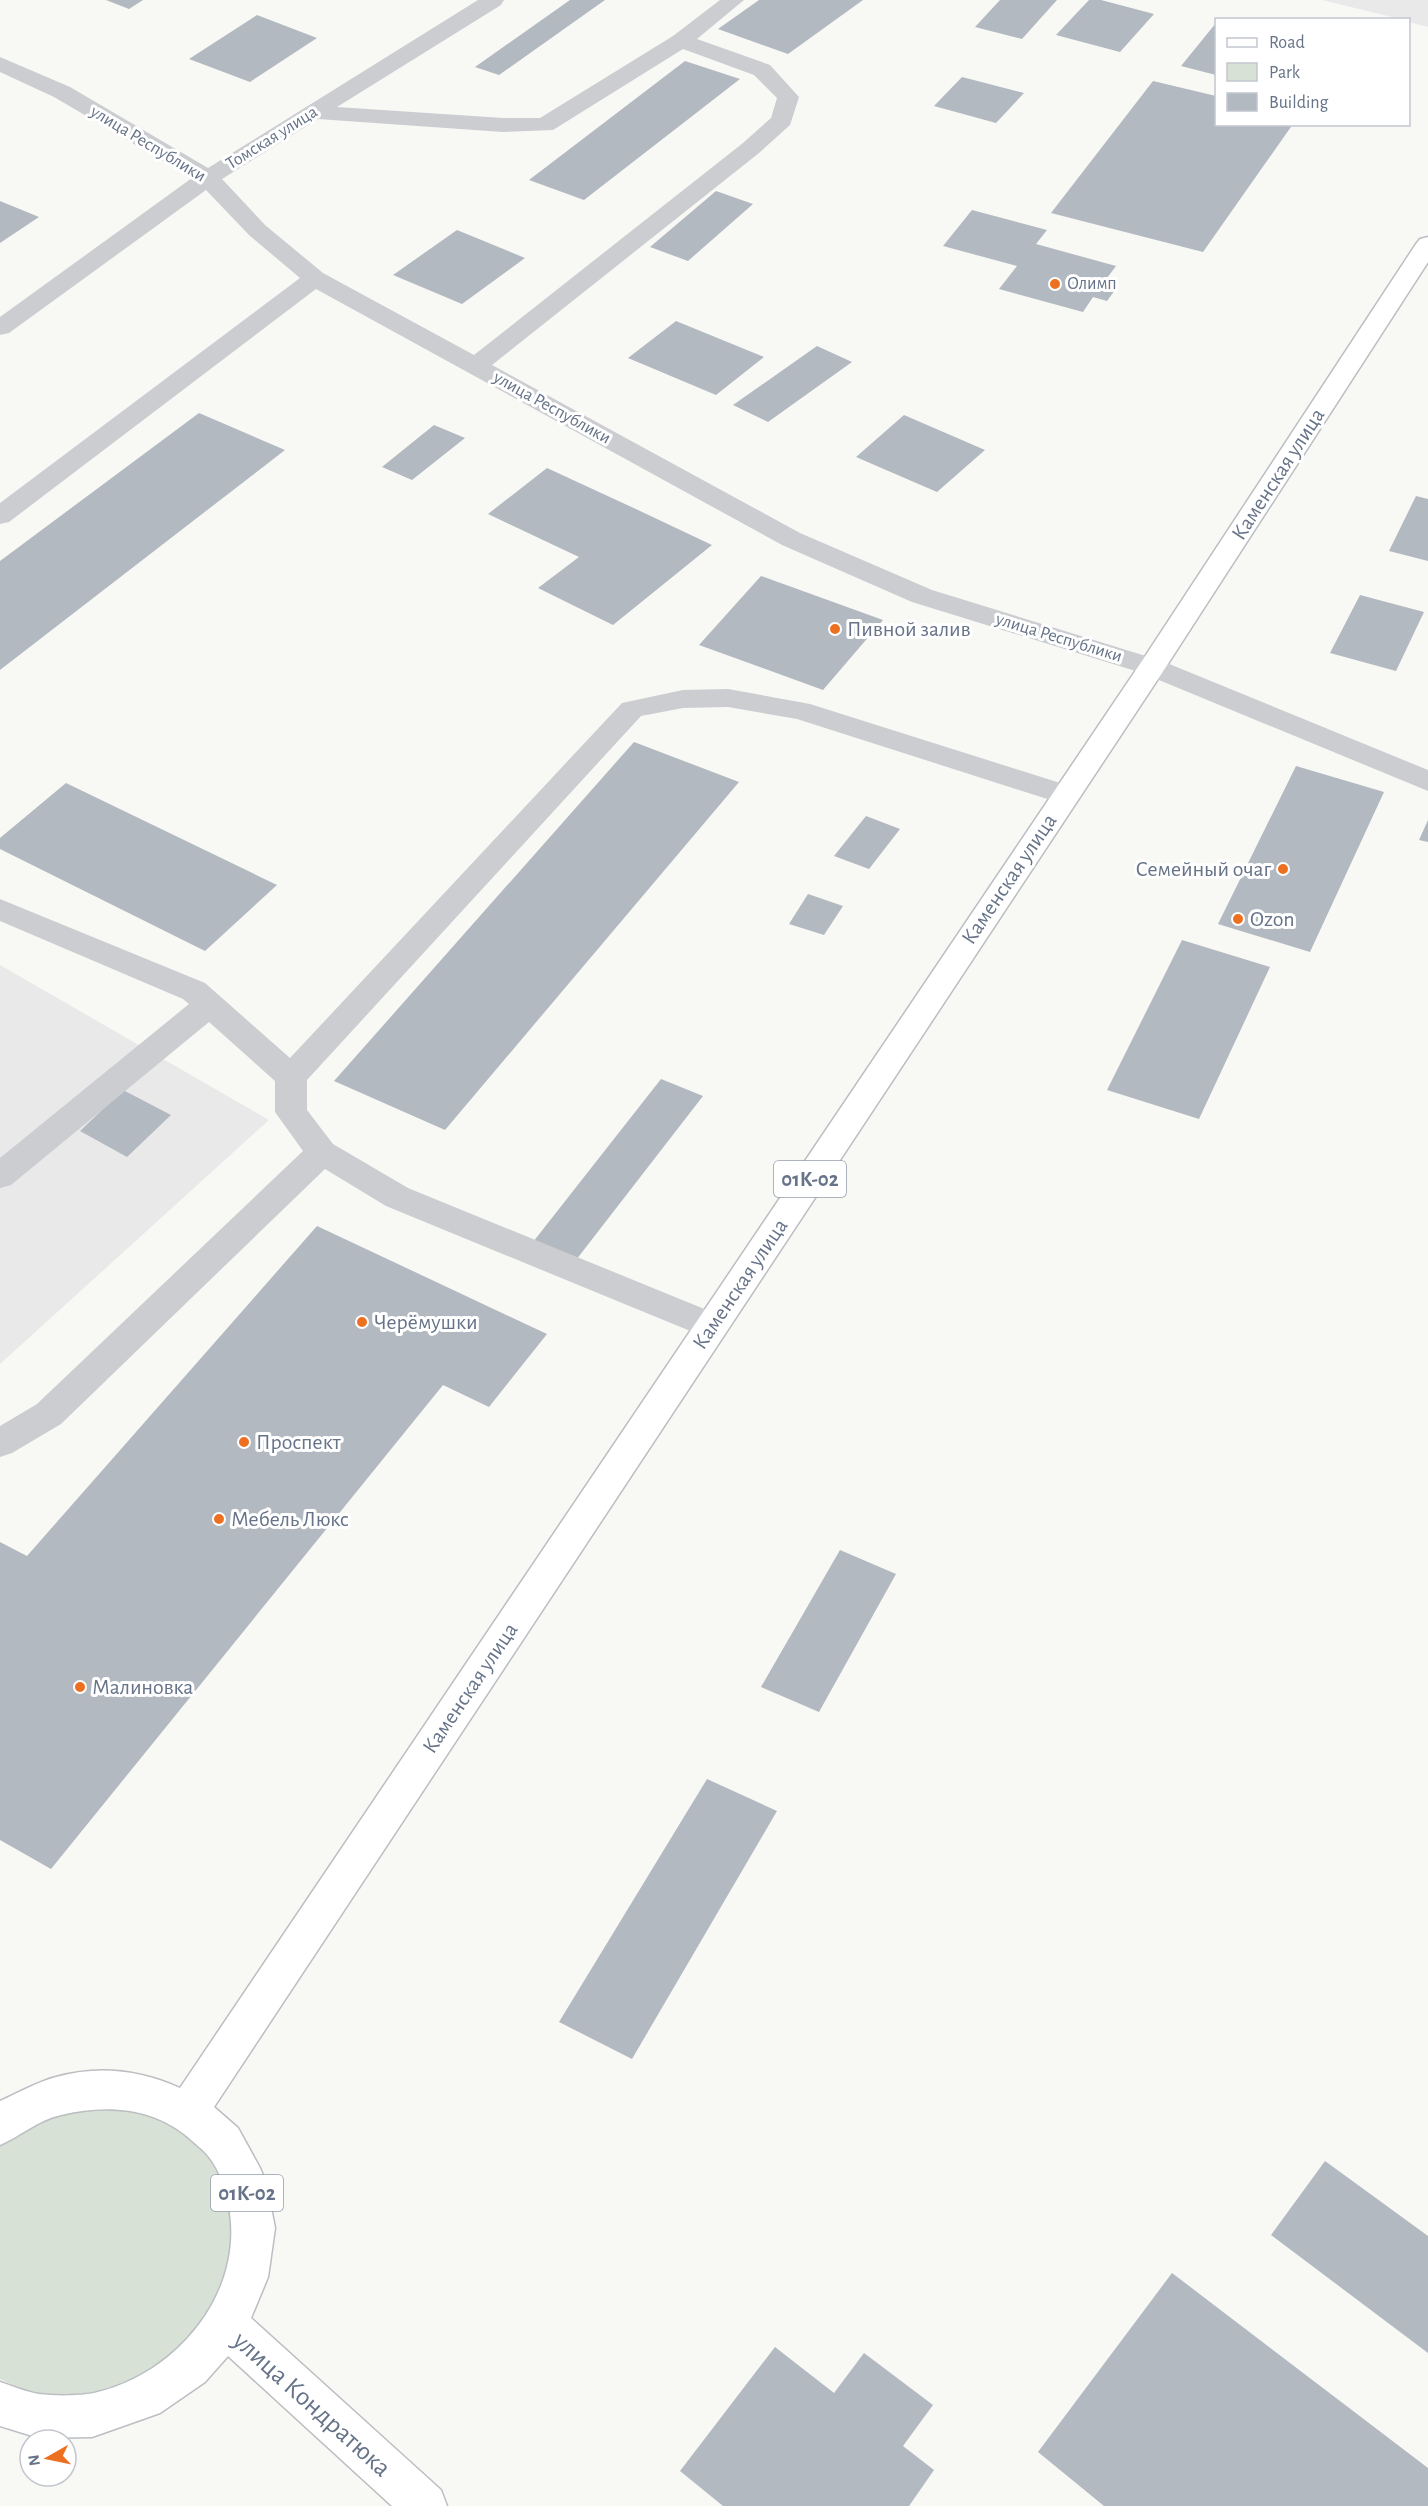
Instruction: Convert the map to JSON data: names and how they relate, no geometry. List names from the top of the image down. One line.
{"streets":{"main road":["Каменская улица","01К-02","улица Кондратюка"],"street":["Томская улица","улица Республики"]},"crossings":[["Томская улица","улица Республики"],["улица Республики","Каменская улица"],["Каменская улица","01К-02"],["01К-02","улица Кондратюка"]],"places":["Олимп","Пивной залив","Семейный очаг","Ozon","Черёмушки","Проспект","Мебель Люкс","Малиновка"],"legend":["Road","Park","Building"],"north":"left"}
